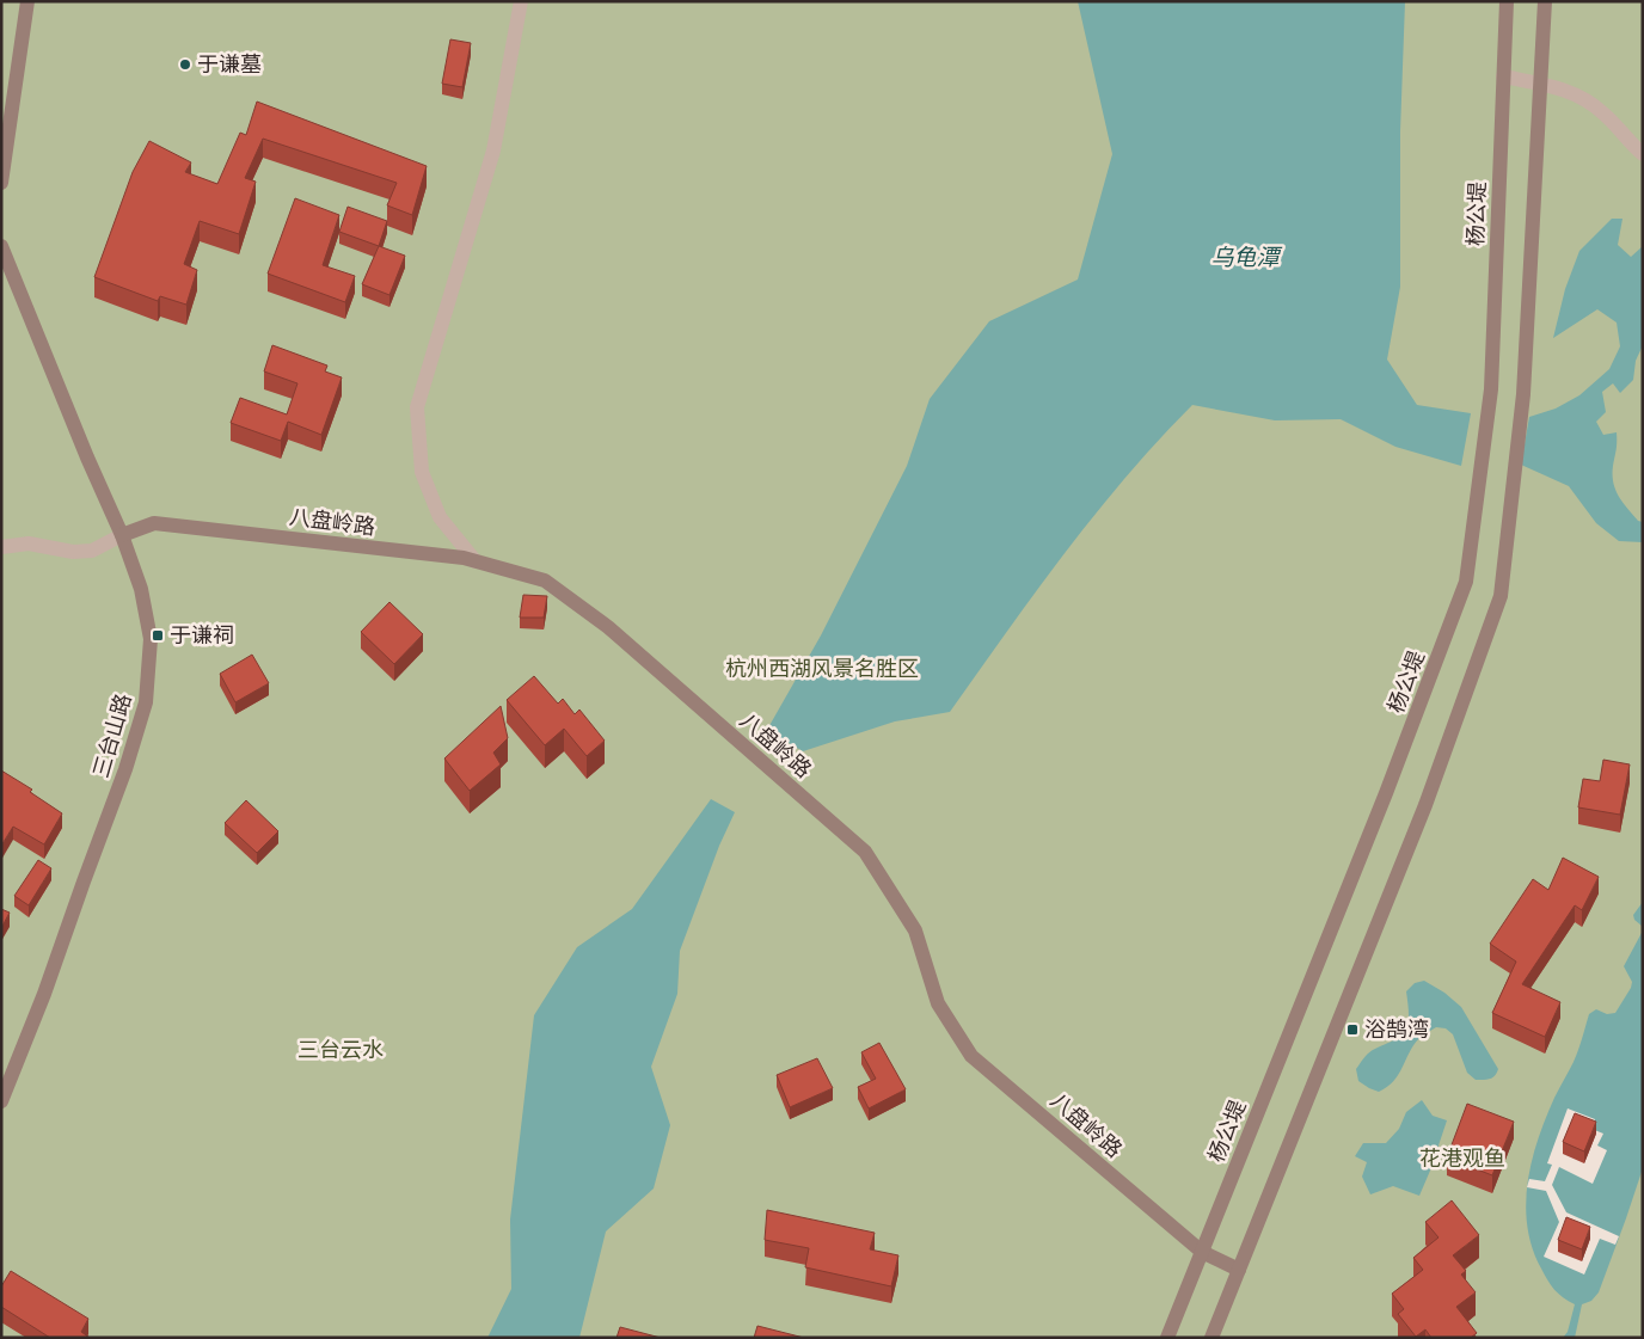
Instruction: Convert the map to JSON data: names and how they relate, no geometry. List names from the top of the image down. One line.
{"streets":{"main road":["杨公堤","八盘岭路","三台山路"]},"crossings":[["杨公堤","八盘岭路"],["八盘岭路","三台山路"]],"water":["乌龟潭"],"parks":["杭州西湖风景名胜区","三台云水","花港观鱼"],"places":{"other":["于谦墓"],"transit":["于谦祠","浴鹄湾"]}}
